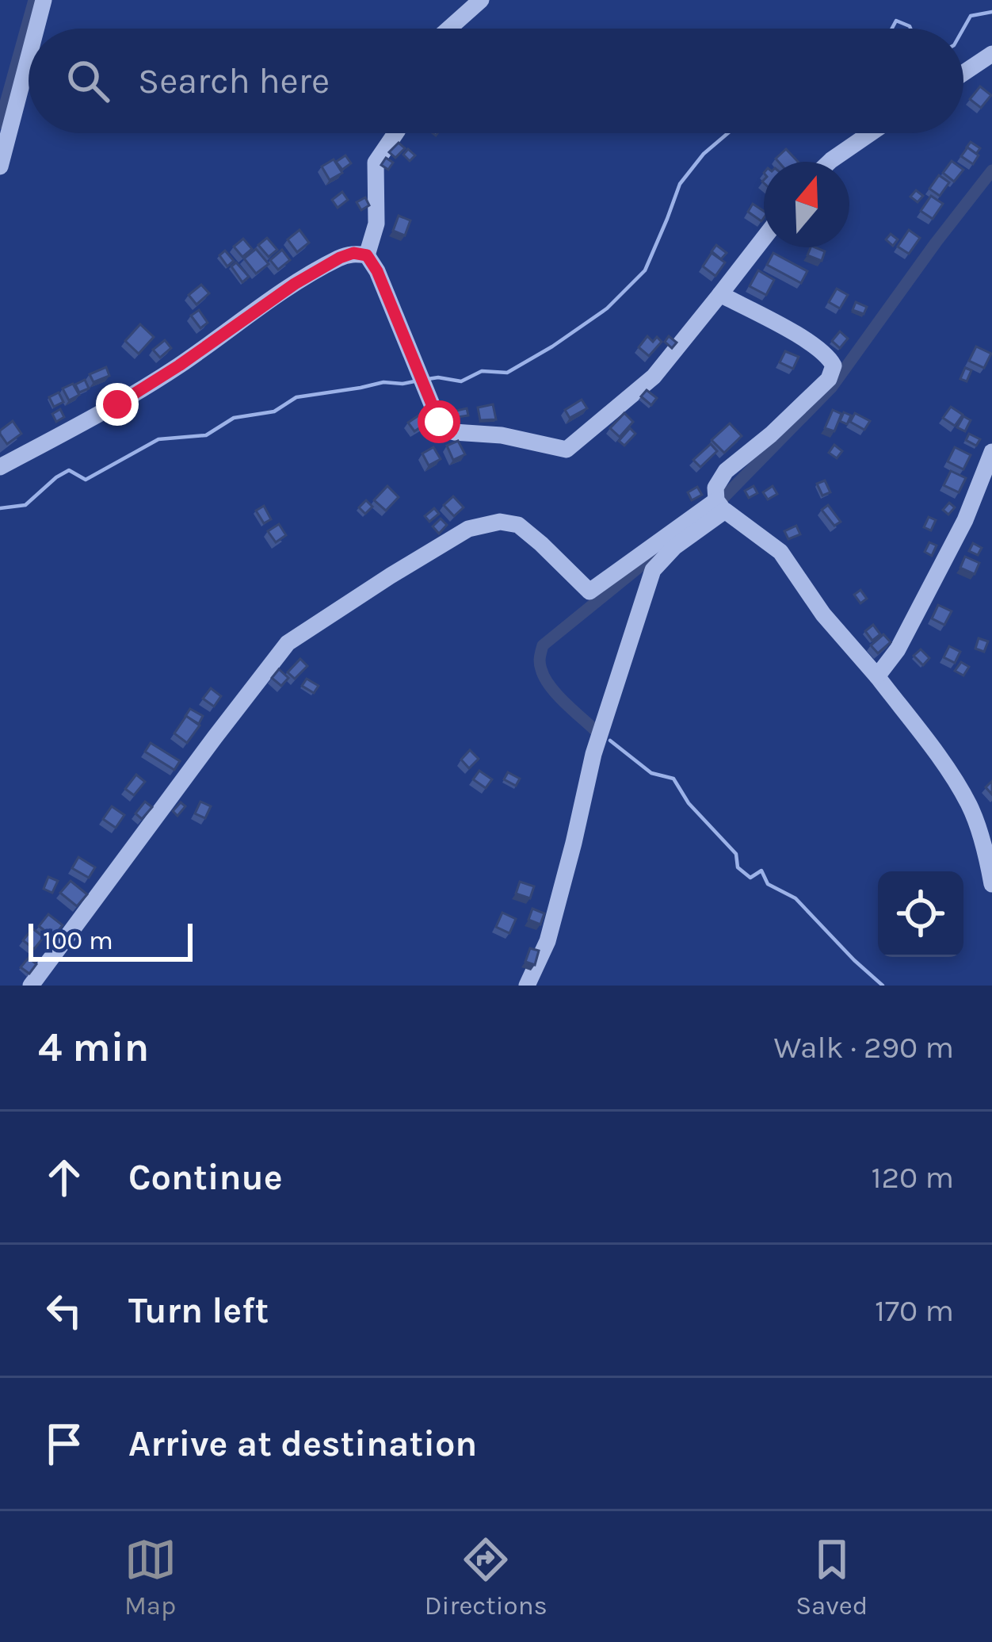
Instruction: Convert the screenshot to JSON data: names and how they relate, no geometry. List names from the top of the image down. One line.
{"scale_bar":"100 m","north":"top","page":{"search":"Search here","scale":"100 m","heading":["4 min","Walk · 290 m"],"list":[["Continue","120 m"],["Turn left","170 m"],"Arrive at destination"],"nav":["Map","Directions","Saved"]}}
